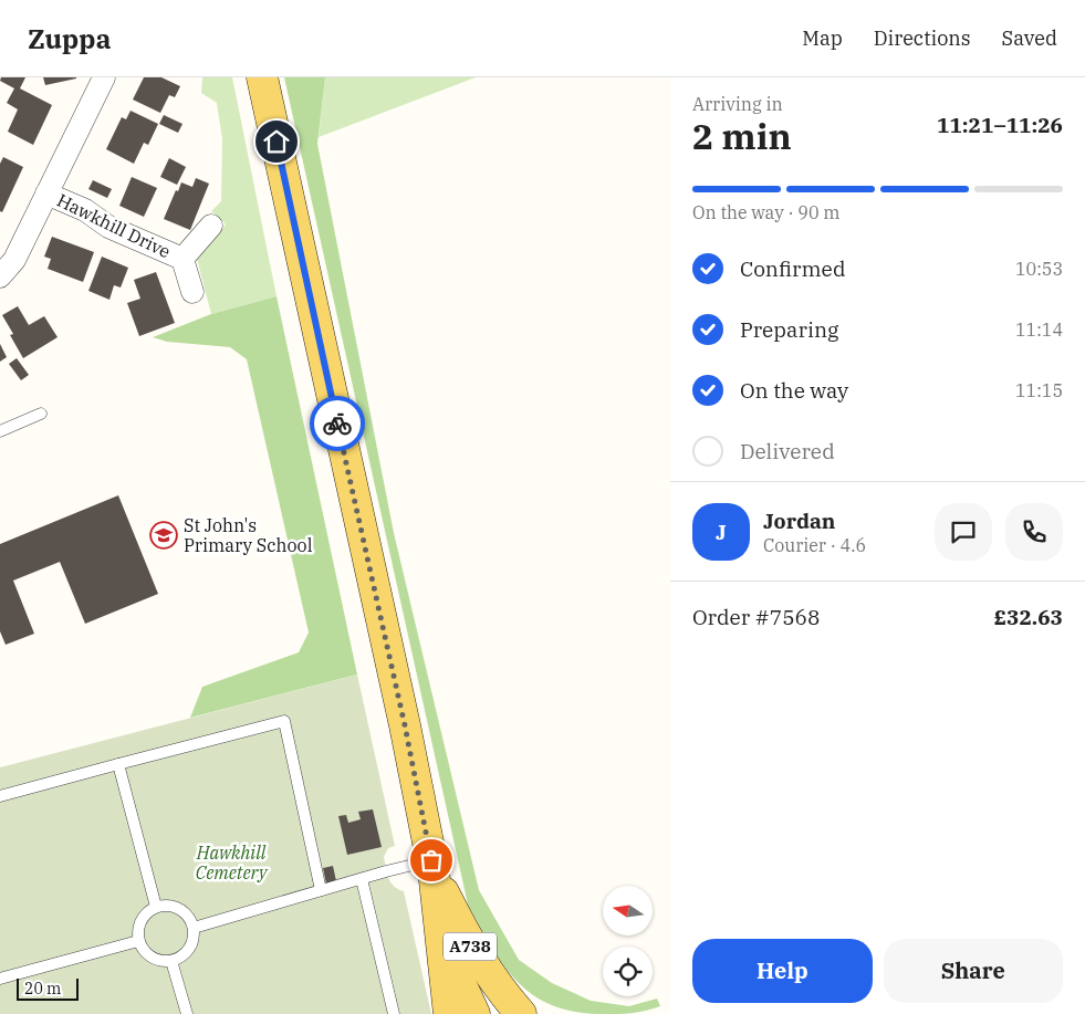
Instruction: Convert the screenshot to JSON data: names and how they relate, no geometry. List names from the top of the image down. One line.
{"streets":{"main road":["A738"],"street":["Hawkhill Drive"]},"parks":["Hawkhill Cemetery"],"places":{"school or university":["St John's Primary School"]},"scale_bar":"20 m","north":"left","page":{"header":"Zuppa","nav":["Map","Directions","Saved"],"heading":["2 min","Arriving in","11:21–11:26"],"panel":["Jordan","Courier · 4.6","Order #7568","£32.63"],"bar":"On the way · 90 m","list":[["Confirmed","10:53"],["Preparing","11:14"],["On the way","11:15"],"Delivered"],"round":"J","buttons":["Help","Share"],"scale":"20 m"}}
